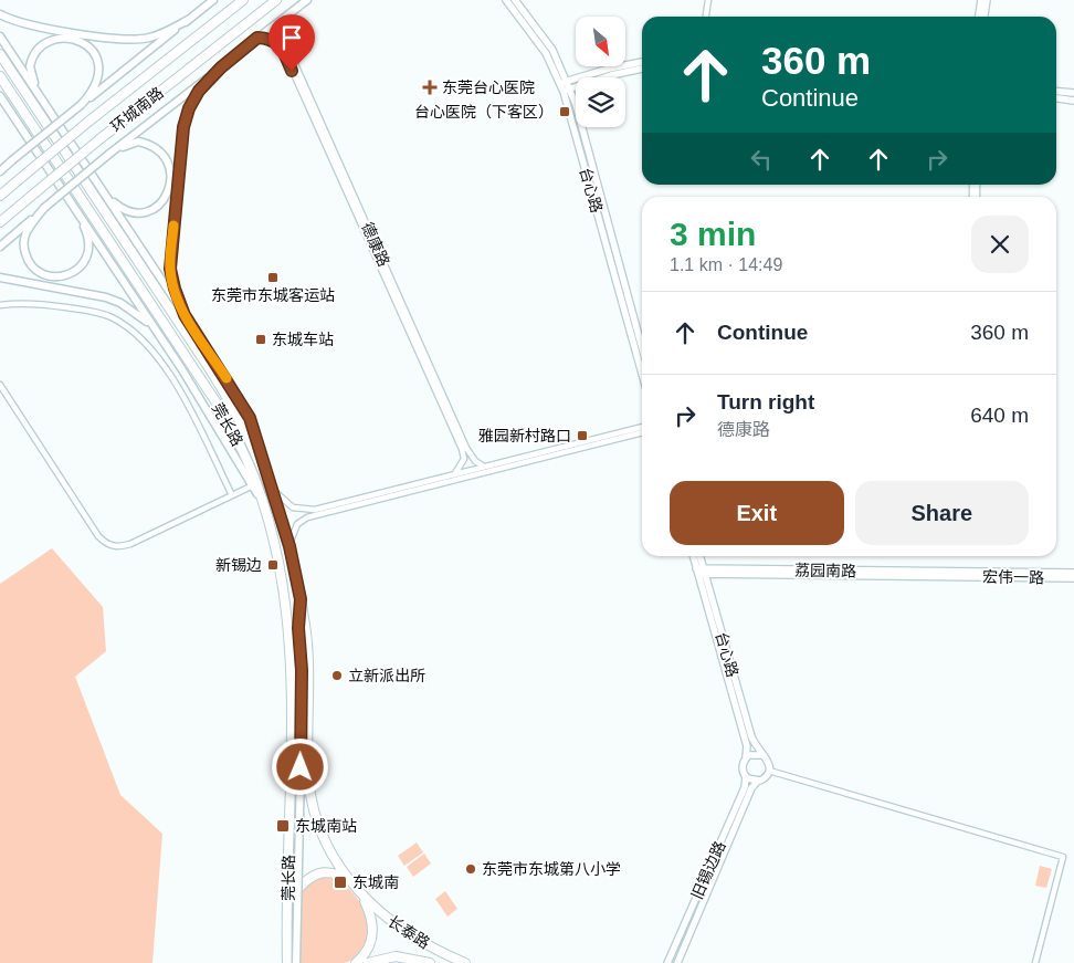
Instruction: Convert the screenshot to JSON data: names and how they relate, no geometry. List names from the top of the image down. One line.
{"streets":{"highway":["环城南路","莞长路","长泰路"],"main road":["台心路","荔园南路","宏伟一路","旧锡边路"],"street":["德康路"]},"crossings":[["台心路","荔园南路"],["台心路","旧锡边路"],["莞长路","长泰路"],["荔园南路","宏伟一路"]],"places":{"health":["东莞台心医院"],"transit":["台心医院（下客区）","东莞市东城客运站","东城车站","雅园新村路口","新锡边","东城南站","东城南"],"other":["立新派出所","东莞市东城第八小学"]},"north":"bottom right","page":{"turn":["360 m","Continue"],"heading":["3 min","1.1 km · 14:49"],"list":[{"name":"Continue","value":"360 m"},{"name":"Turn right","note":"德康路","value":"640 m"}],"buttons":["Exit","Share"]}}
